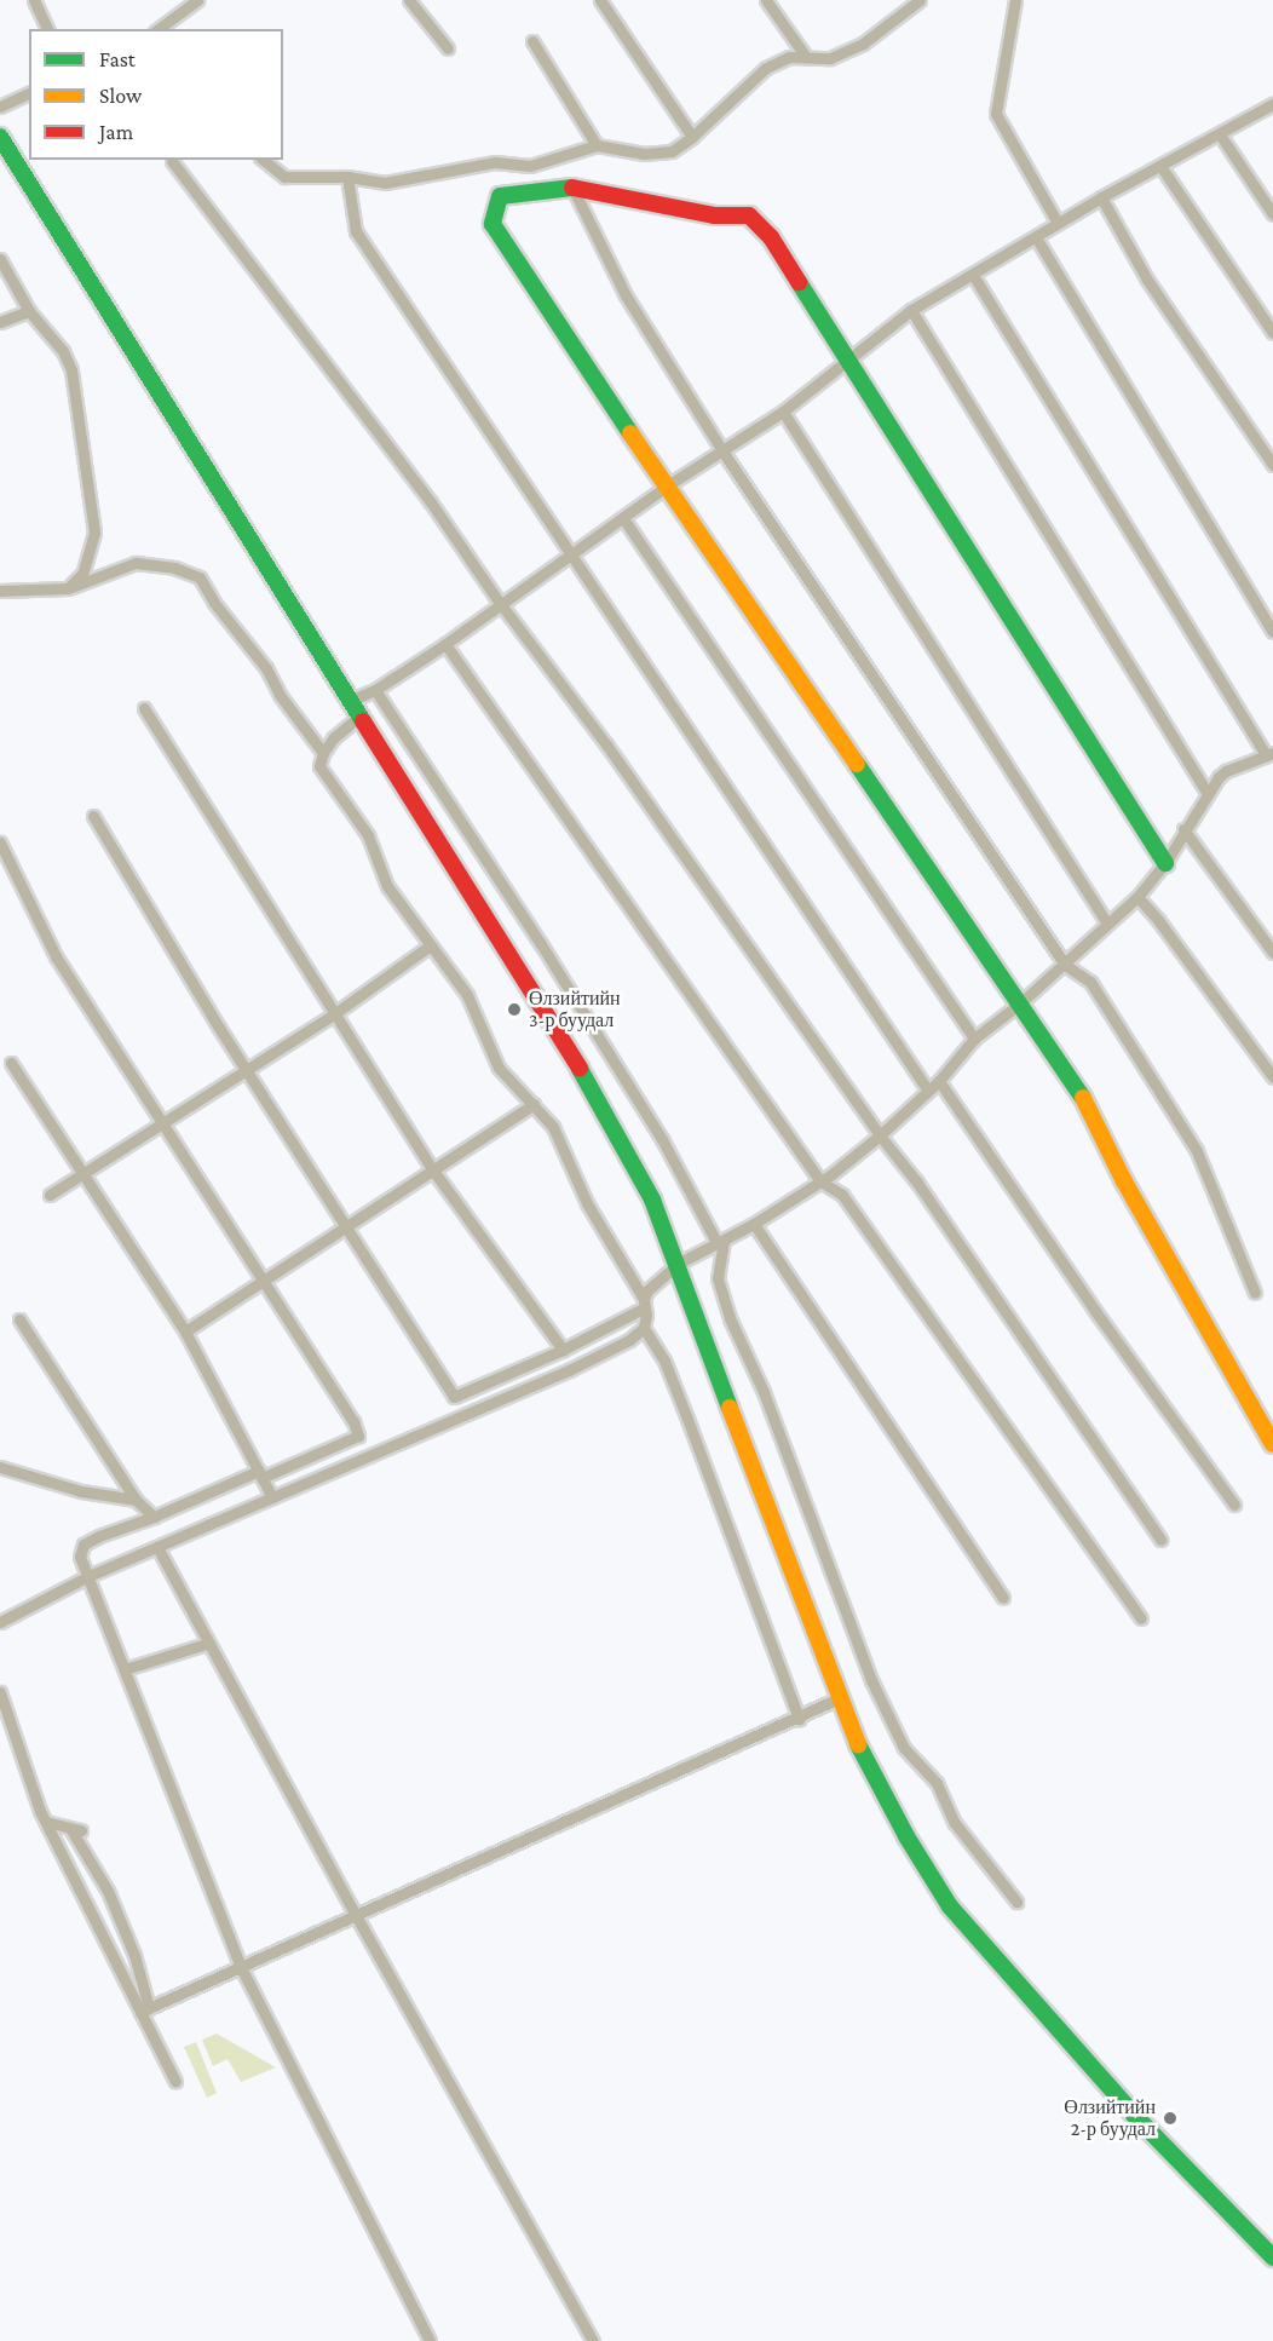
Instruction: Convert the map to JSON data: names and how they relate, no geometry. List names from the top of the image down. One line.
{"places":["Өлзийтийн 3-р буудал","Өлзийтийн 2-р буудал"],"legend":["Fast","Slow","Jam"]}
